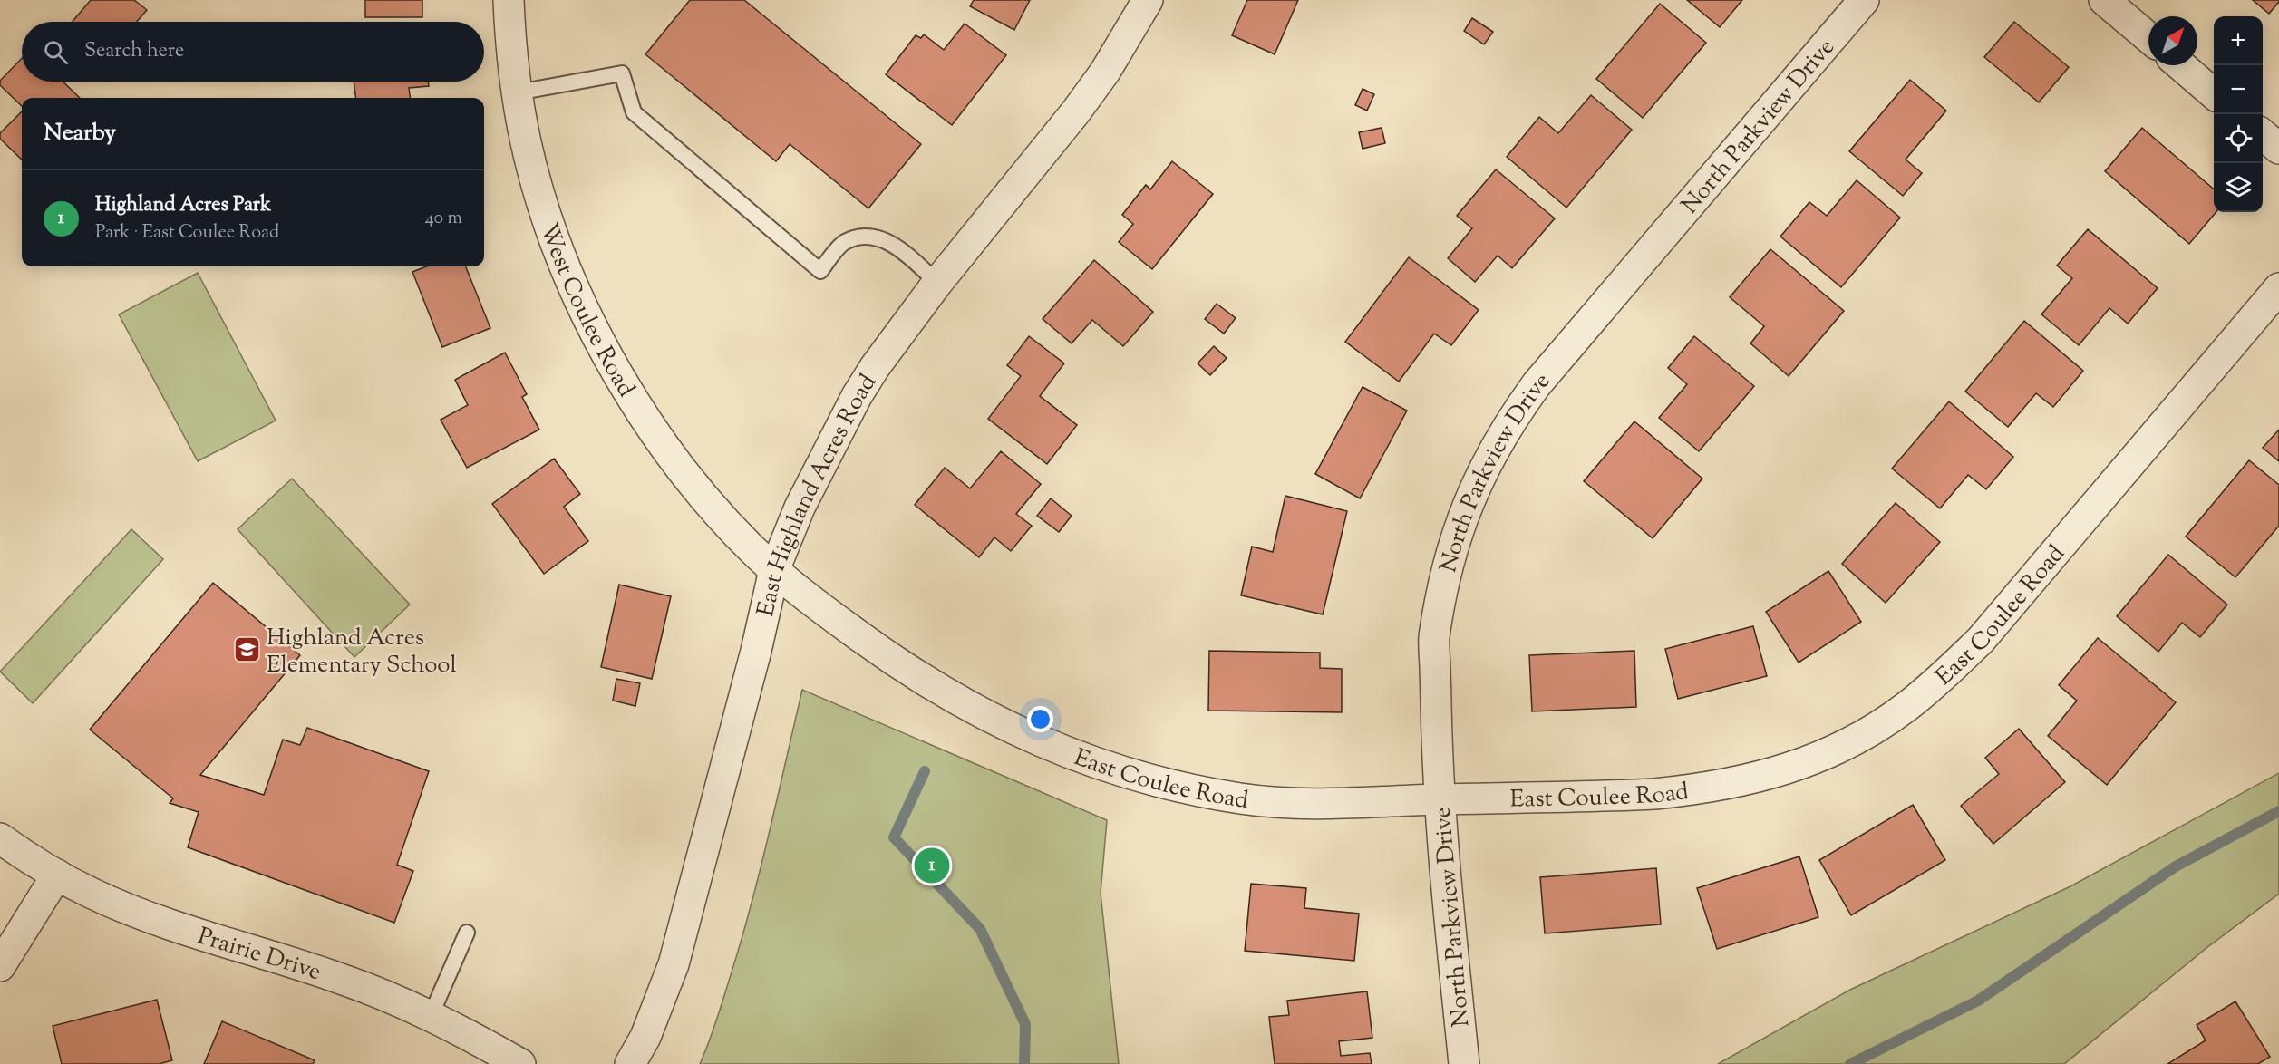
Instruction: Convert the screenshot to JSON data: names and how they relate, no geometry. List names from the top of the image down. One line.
{"streets":{"street":["North Parkview Drive","West Coulee Road","East Highland Acres Road","East Coulee Road","Prairie Drive"]},"crossings":[["North Parkview Drive","East Coulee Road"],["West Coulee Road","East Highland Acres Road"],["West Coulee Road","East Coulee Road"],["East Highland Acres Road","East Coulee Road"]],"places":{"school or university":["Highland Acres Elementary School"]},"north":"top right","page":{"map_buttons":["+","−"],"search":"Search here","heading":"Nearby","list":[{"mark":"1","name":"Highland Acres Park","note":"Park · East Coulee Road","value":"40 m"}],"pins":"1"}}
